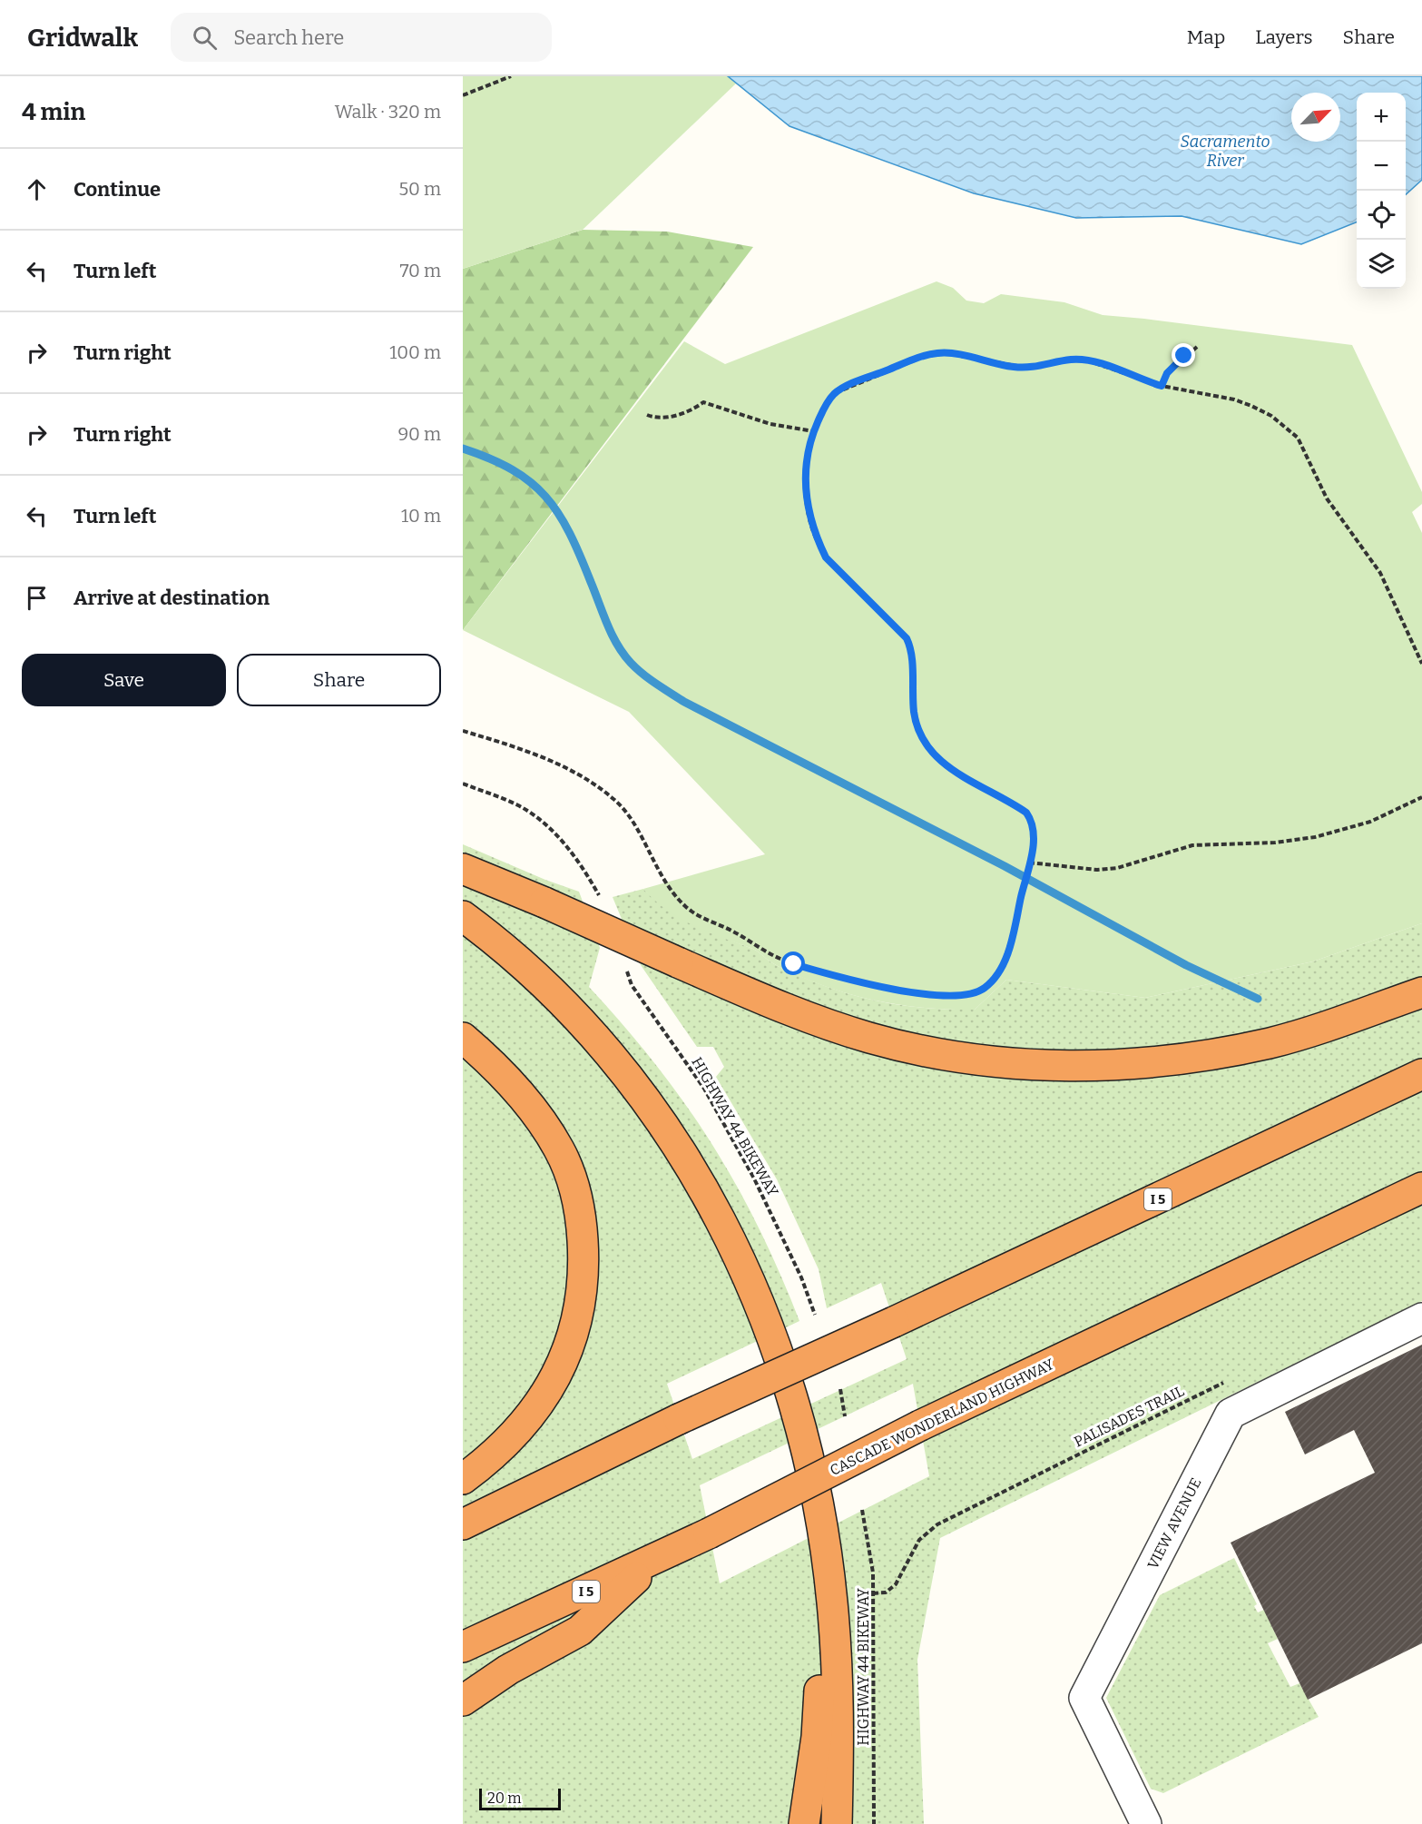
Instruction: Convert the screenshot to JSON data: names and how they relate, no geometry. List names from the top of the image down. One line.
{"streets":{"highway":["I 5","CASCADE WONDERLAND HIGHWAY"],"street":["VIEW AVENUE"],"path":["HIGHWAY 44 BIKEWAY","PALISADES TRAIL"]},"crossings":[["HIGHWAY 44 BIKEWAY","PALISADES TRAIL"]],"water":["Sacramento River"],"scale_bar":"20 m","north":"top right","page":{"header":"Gridwalk","search":"Search here","nav":["Map","Layers","Share"],"heading":["4 min","Walk · 320 m"],"map_buttons":["+","−"],"list":[["Continue","50 m"],["Turn left","70 m"],["Turn right","100 m"],["Turn right","90 m"],["Turn left","10 m"],"Arrive at destination"],"buttons":["Save","Share"],"scale":"20 m"}}
